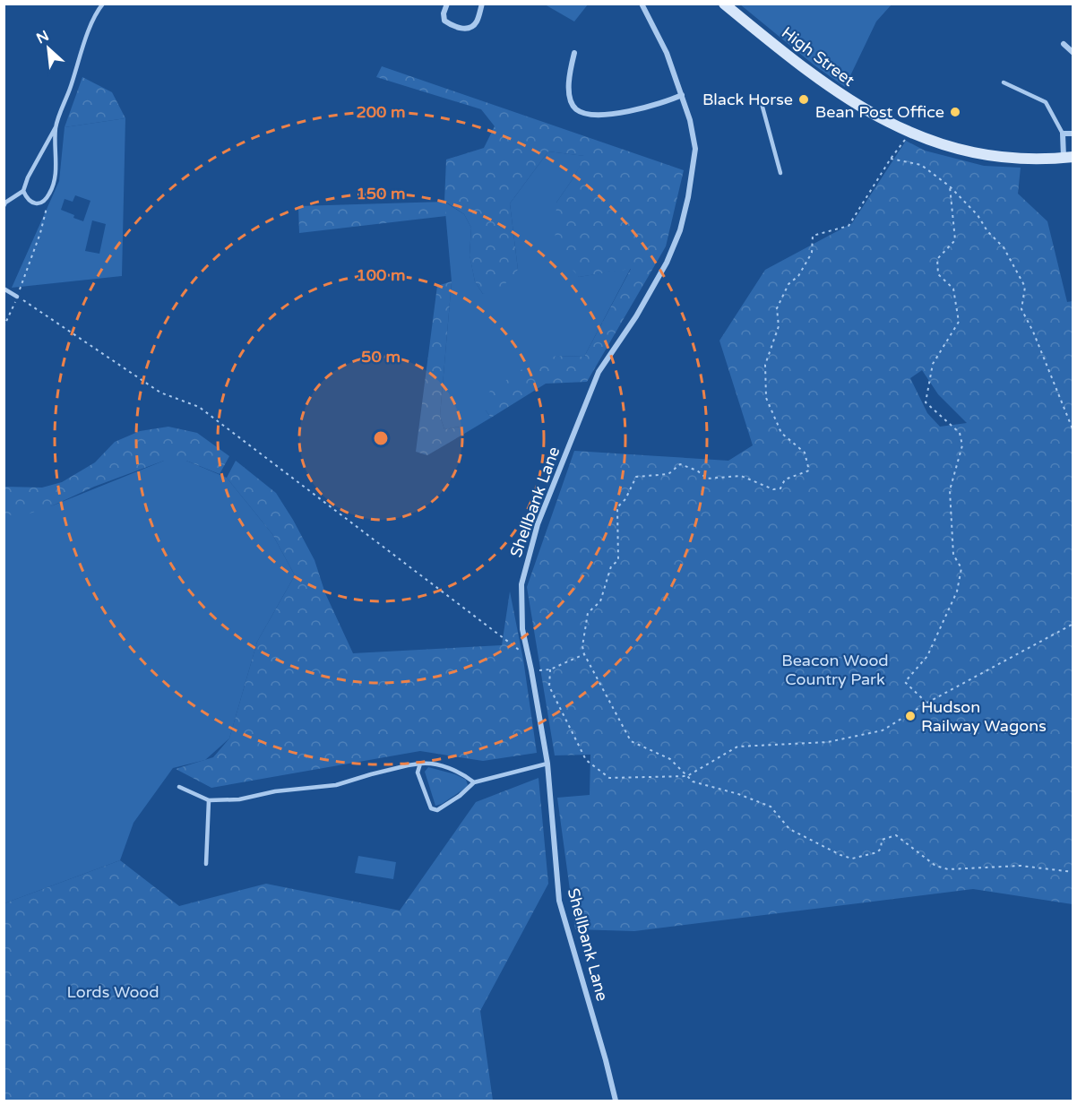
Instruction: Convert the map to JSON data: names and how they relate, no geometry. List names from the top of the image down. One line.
{"streets":{"main road":["High Street"],"street":["Shellbank Lane"]},"parks":["Beacon Wood Country Park","Lords Wood"],"places":["Black Horse","Bean Post Office","Hudson Railway Wagons"],"north":"top left","rings":["200 m","150 m","100 m","50 m"]}
